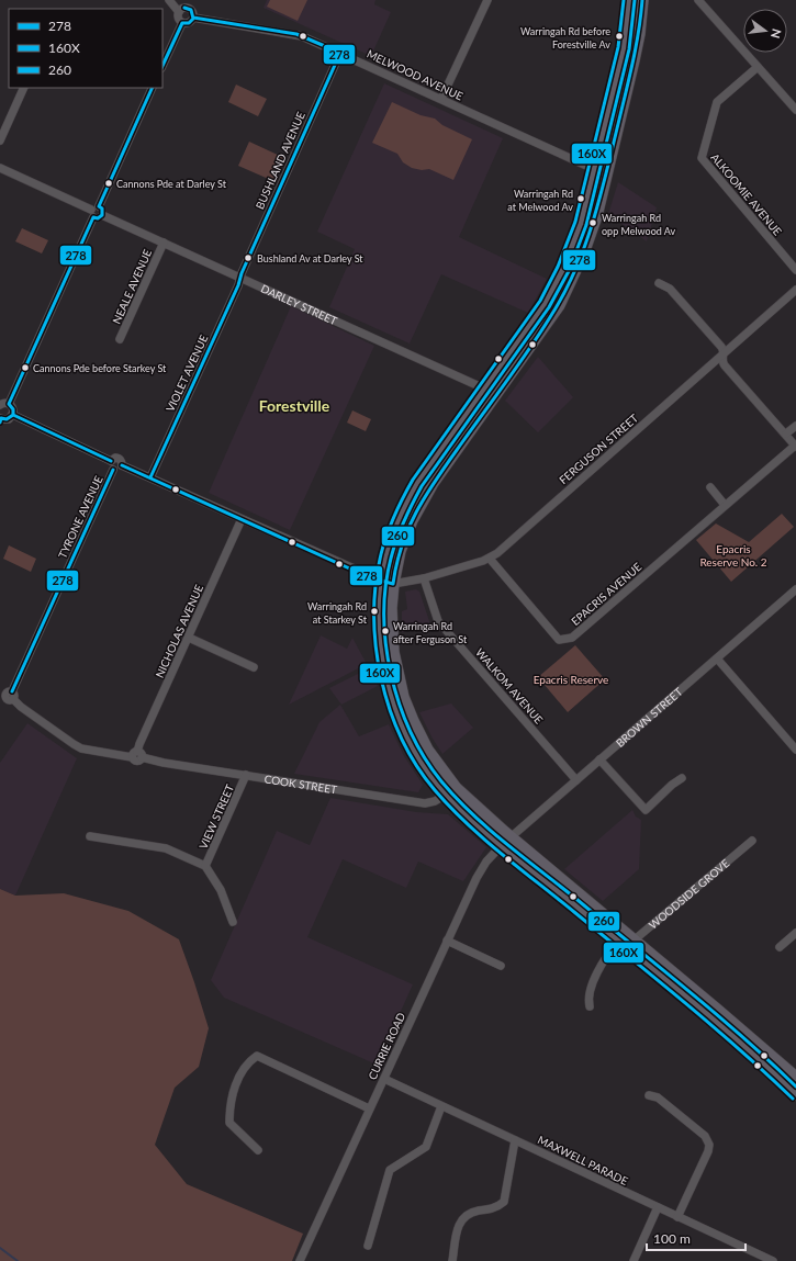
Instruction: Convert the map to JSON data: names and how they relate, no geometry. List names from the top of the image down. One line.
{"streets":{"highway":["DARLEY STREET"],"street":["MELWOOD AVENUE","BUSHLAND AVENUE","ALKOOMIE AVENUE","NEALE AVENUE","VIOLET AVENUE","FERGUSON STREET","TYRONE AVENUE","EPACRIS AVENUE","NICHOLAS AVENUE","WALKOM AVENUE","BROWN STREET","COOK STREET","VIEW STREET","WOODSIDE GROVE","CURRIE ROAD","MAXWELL PARADE"]},"crossings":[["MELWOOD AVENUE","BUSHLAND AVENUE"],["BUSHLAND AVENUE","DARLEY STREET"],["BUSHLAND AVENUE","VIOLET AVENUE"],["NEALE AVENUE","DARLEY STREET"],["DARLEY STREET","VIOLET AVENUE"],["FERGUSON STREET","EPACRIS AVENUE"],["FERGUSON STREET","WALKOM AVENUE"],["TYRONE AVENUE","COOK STREET"],["NICHOLAS AVENUE","COOK STREET"],["WALKOM AVENUE","BROWN STREET"],["BROWN STREET","CURRIE ROAD"],["COOK STREET","VIEW STREET"],["CURRIE ROAD","MAXWELL PARADE"]],"districts":["Forestville"],"parks":["Epacris Reserve No. 2","Epacris Reserve"],"places":["Warringah Rd before Forestville Av","Cannons Pde at Darley St","Warringah Rd at Melwood Av","Warringah Rd opp Melwood Av","Bushland Av at Darley St","Cannons Pde before Starkey St","Warringah Rd at Starkey St","Warringah Rd after Ferguson St"],"lines":["transit line 278","transit line 160X","transit line 260"],"legend":["278","160X","260"],"scale_bar":"100 m","north":"right"}
